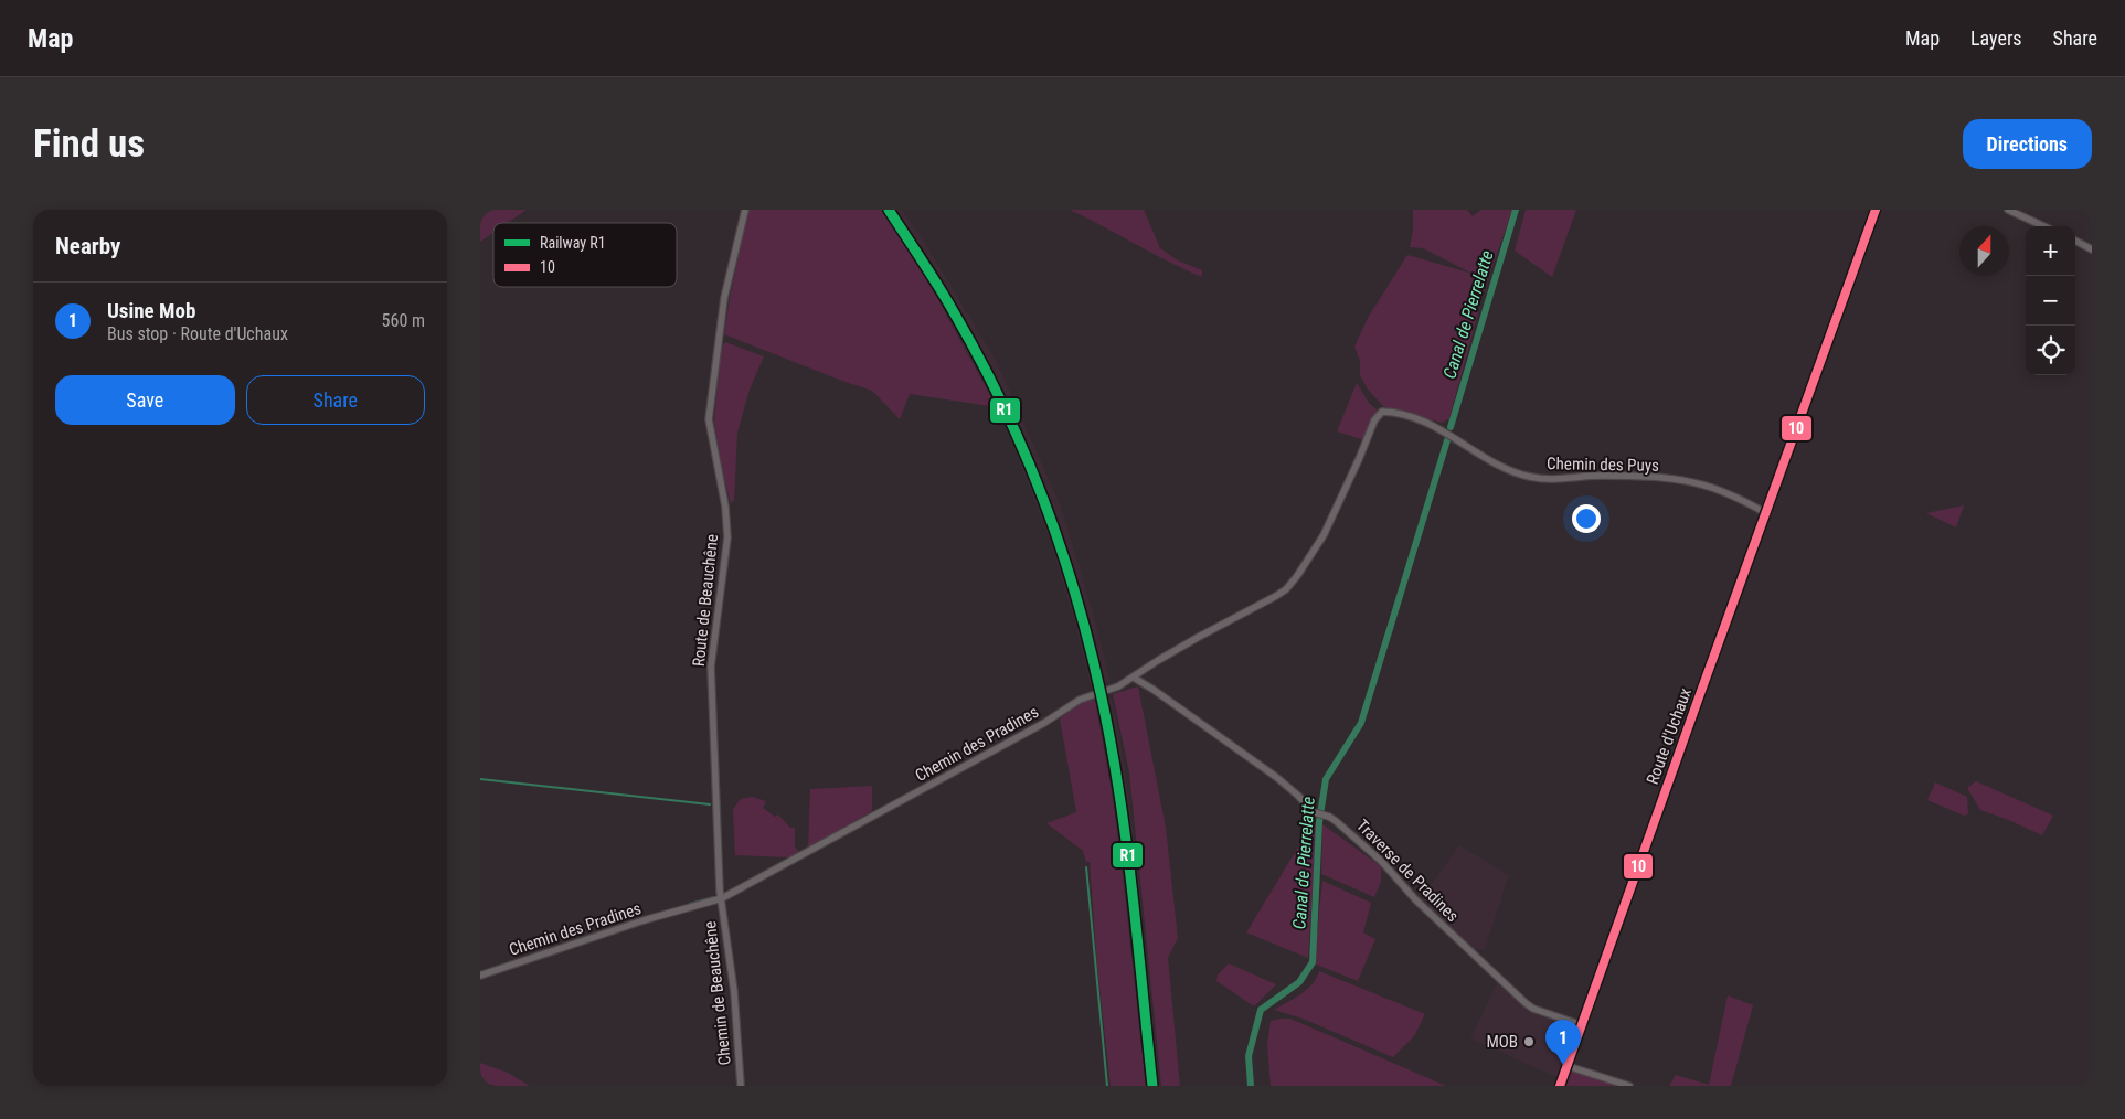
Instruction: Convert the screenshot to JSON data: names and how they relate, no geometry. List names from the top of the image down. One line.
{"streets":{"main road":["Route d'Uchaux"],"street":["Chemin des Puys","Route de Beauchêne","Chemin des Pradines","Traverse de Pradines","Chemin de Beauchêne"]},"crossings":[["Chemin des Puys","Route d'Uchaux"],["Chemin des Puys","Chemin des Pradines"],["Route de Beauchêne","Chemin des Pradines"],["Route de Beauchêne","Chemin de Beauchêne"],["Route d'Uchaux","Traverse de Pradines"],["Chemin des Pradines","Traverse de Pradines"],["Chemin des Pradines","Chemin de Beauchêne"]],"water":["Canal de Pierrelatte"],"places":["MOB"],"lines":["rail line R1","transit line 10"],"legend":["Railway R1","10"],"north":"top","page":{"header":"Map","nav":["Map","Layers","Share"],"buttons":["Directions",["Save","Share"]],"title":"Find us","heading":"Nearby","map_buttons":["+","−"],"list":[{"mark":"1","name":"Usine Mob","note":"Bus stop · Route d'Uchaux","value":"560 m"}],"pins":"1"}}
